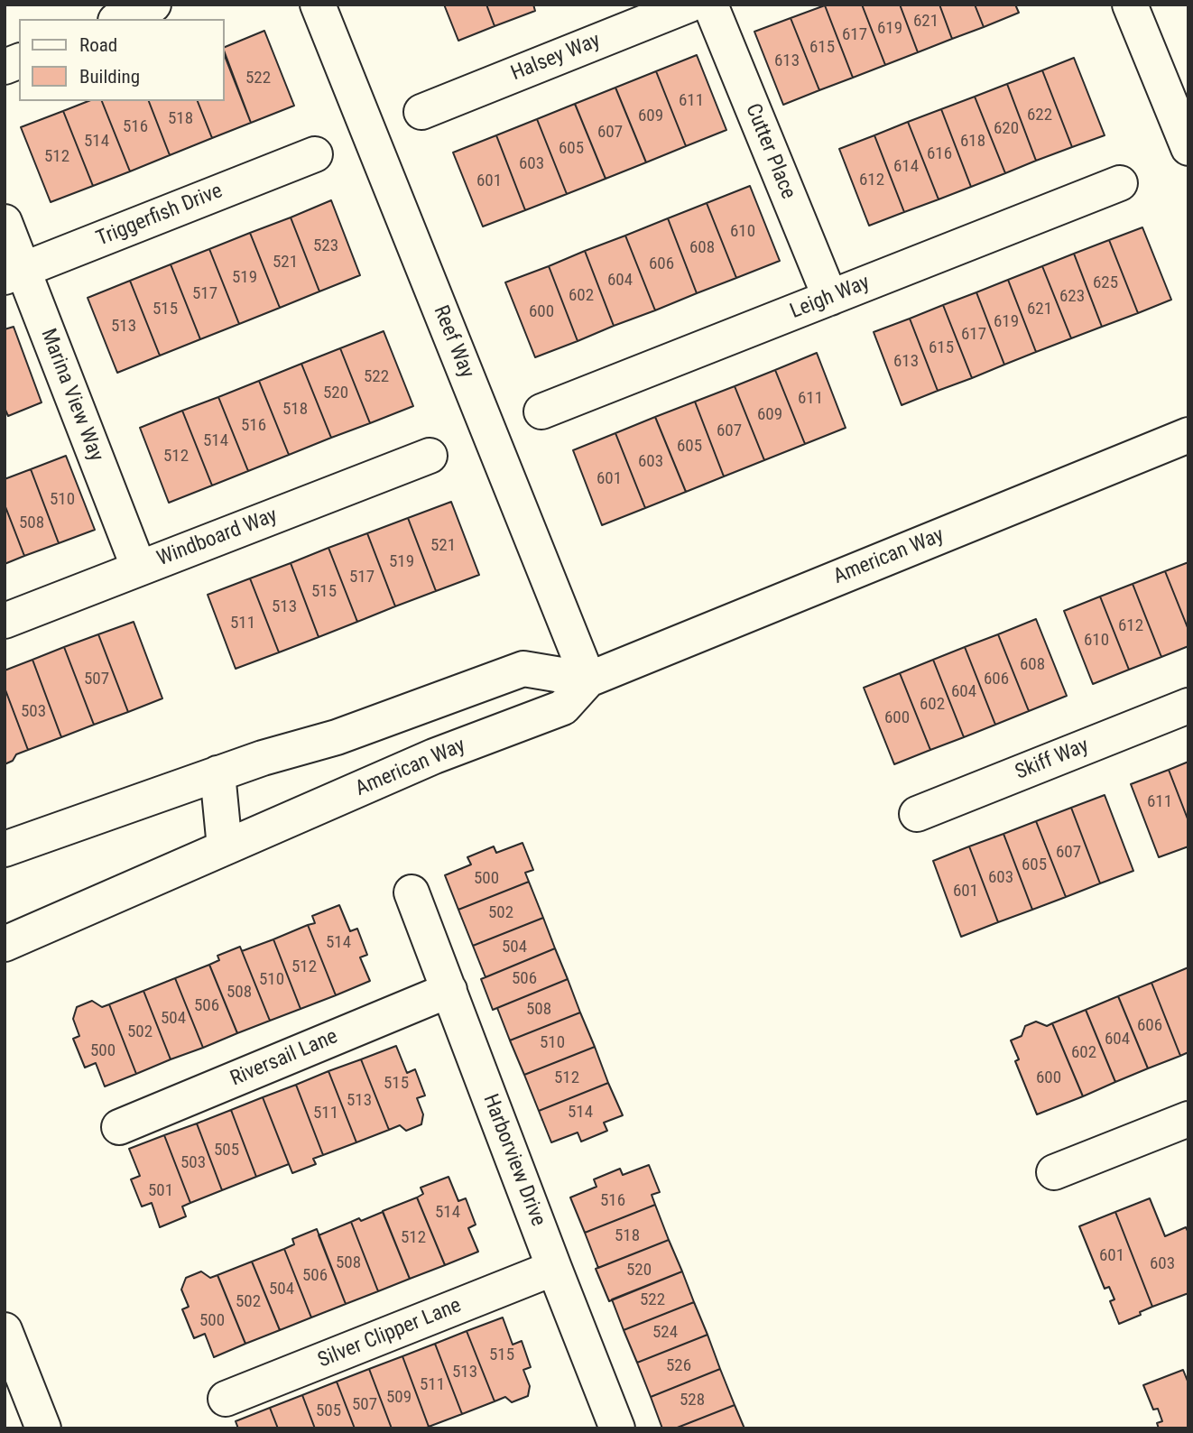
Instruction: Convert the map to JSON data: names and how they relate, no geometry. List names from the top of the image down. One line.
{"streets":{"street":["Halsey Way","Cutter Place","Triggerfish Drive","Leigh Way","Reef Way","Marina View Way","Windboard Way","American Way","Skiff Way","Riversail Lane","Harborview Drive","Silver Clipper Lane"]},"crossings":[["Cutter Place","Leigh Way"],["Triggerfish Drive","Marina View Way"],["Reef Way","American Way"],["Marina View Way","Windboard Way"],["Riversail Lane","Harborview Drive"],["Harborview Drive","Silver Clipper Lane"]],"house_numbers":["621","619","617","615","613","522","611","622","609","518","516","620","607","514","618","605","616","512","603","614","612","601","610","523","608","521","606","519","604","625","517","602","623","515","621","600","619","513","617","615","613","522","520","611","518","609","516","607","514","605","512","603","601","510","508","521","519","517","515","513","511","612","610","608","507","606","604","602","503","600","611","607","605","603","500","601","502","514","504","512","506","510","508","506","508","504","606","502","604","510","500","602","512","600","515","513","514","511","505","503","501","516","514","518","512","601","508","603","520","506","504","522","502","500","524","515","526","513","511","509","528","507","505"],"legend":["Road","Building"]}
